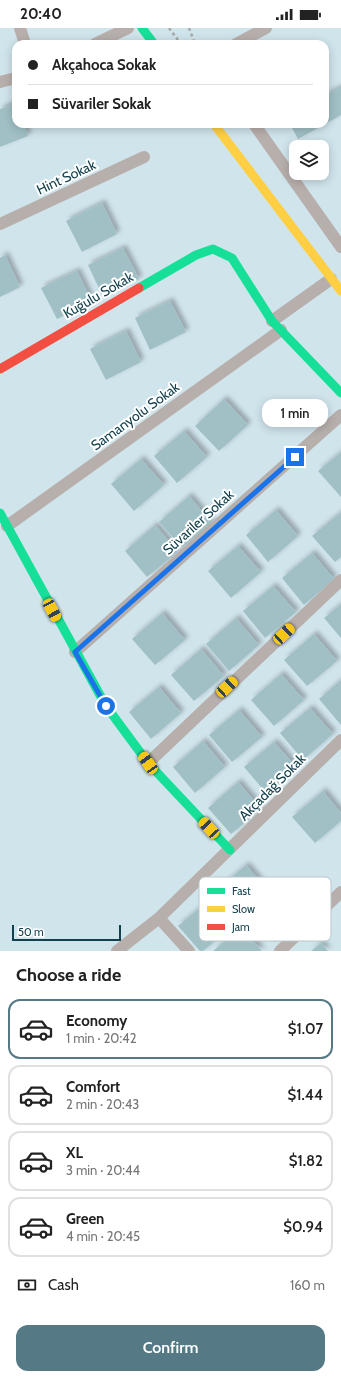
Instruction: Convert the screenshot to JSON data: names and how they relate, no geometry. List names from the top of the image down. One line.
{"streets":{"street":["Hint Sokak","Kuğulu Sokak","Samanyolu Sokak","Süvariler Sokak","Akçadağ Sokak"]},"crossings":[["Kuğulu Sokak","Samanyolu Sokak"]],"legend":["Fast","Slow","Jam"],"scale_bar":"50 m","page":{"status":"20:40","banner":["Akçahoca Sokak","Süvariler Sokak"],"bubble":"1 min","scale":"50 m","heading":"Choose a ride","list":[{"name":"Economy","note":"1 min · 20:42","value":"$1.07"},{"name":"Comfort","note":"2 min · 20:43","value":"$1.44"},{"name":"XL","note":"3 min · 20:44","value":"$1.82"},{"name":"Green","note":"4 min · 20:45","value":"$0.94"}],"pay":["Cash","160 m"],"buttons":"Confirm"}}
